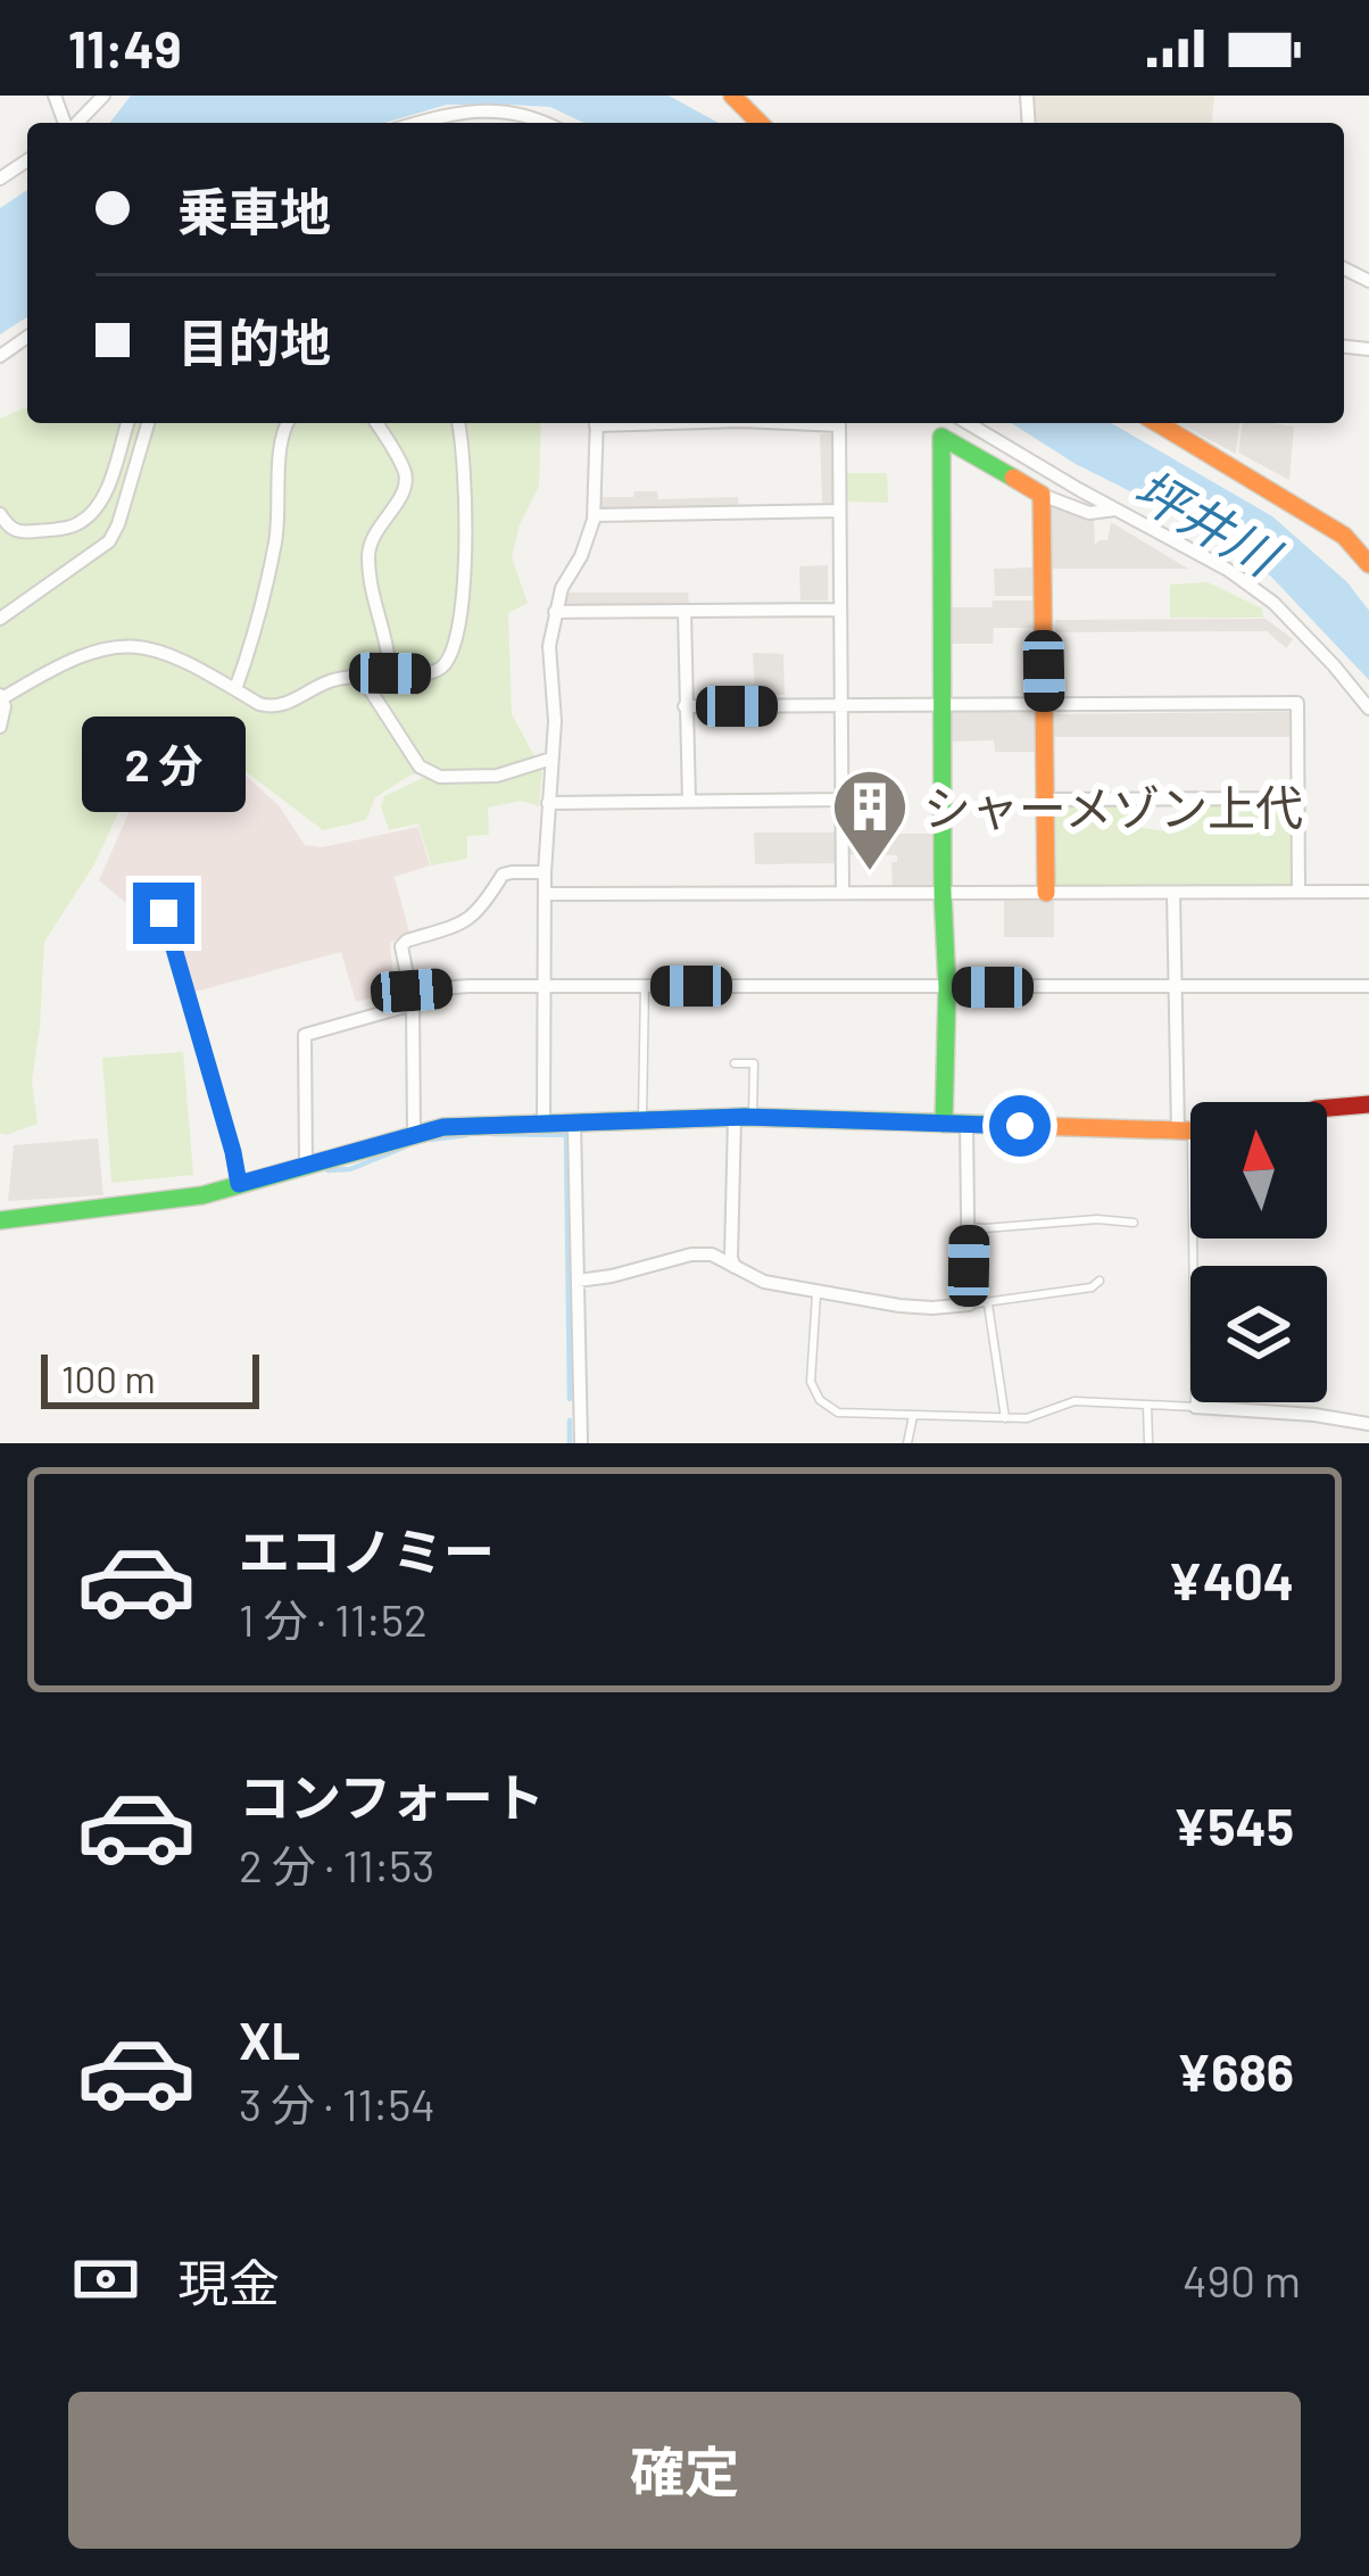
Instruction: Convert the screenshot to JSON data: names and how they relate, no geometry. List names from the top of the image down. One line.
{"water":["坪井川"],"places":{"building":["シャーメゾン上代"]},"scale_bar":"100 m","north":"top","page":{"status":"11:49","banner":["乗車地","目的地"],"bubble":"2 分","scale":"100 m","list":[{"name":"エコノミー","note":"1 分 · 11:52","value":"¥404"},{"name":"コンフォート","note":"2 分 · 11:53","value":"¥545"},{"name":"XL","note":"3 分 · 11:54","value":"¥686"}],"pay":["現金","490 m"],"buttons":"確定"}}
